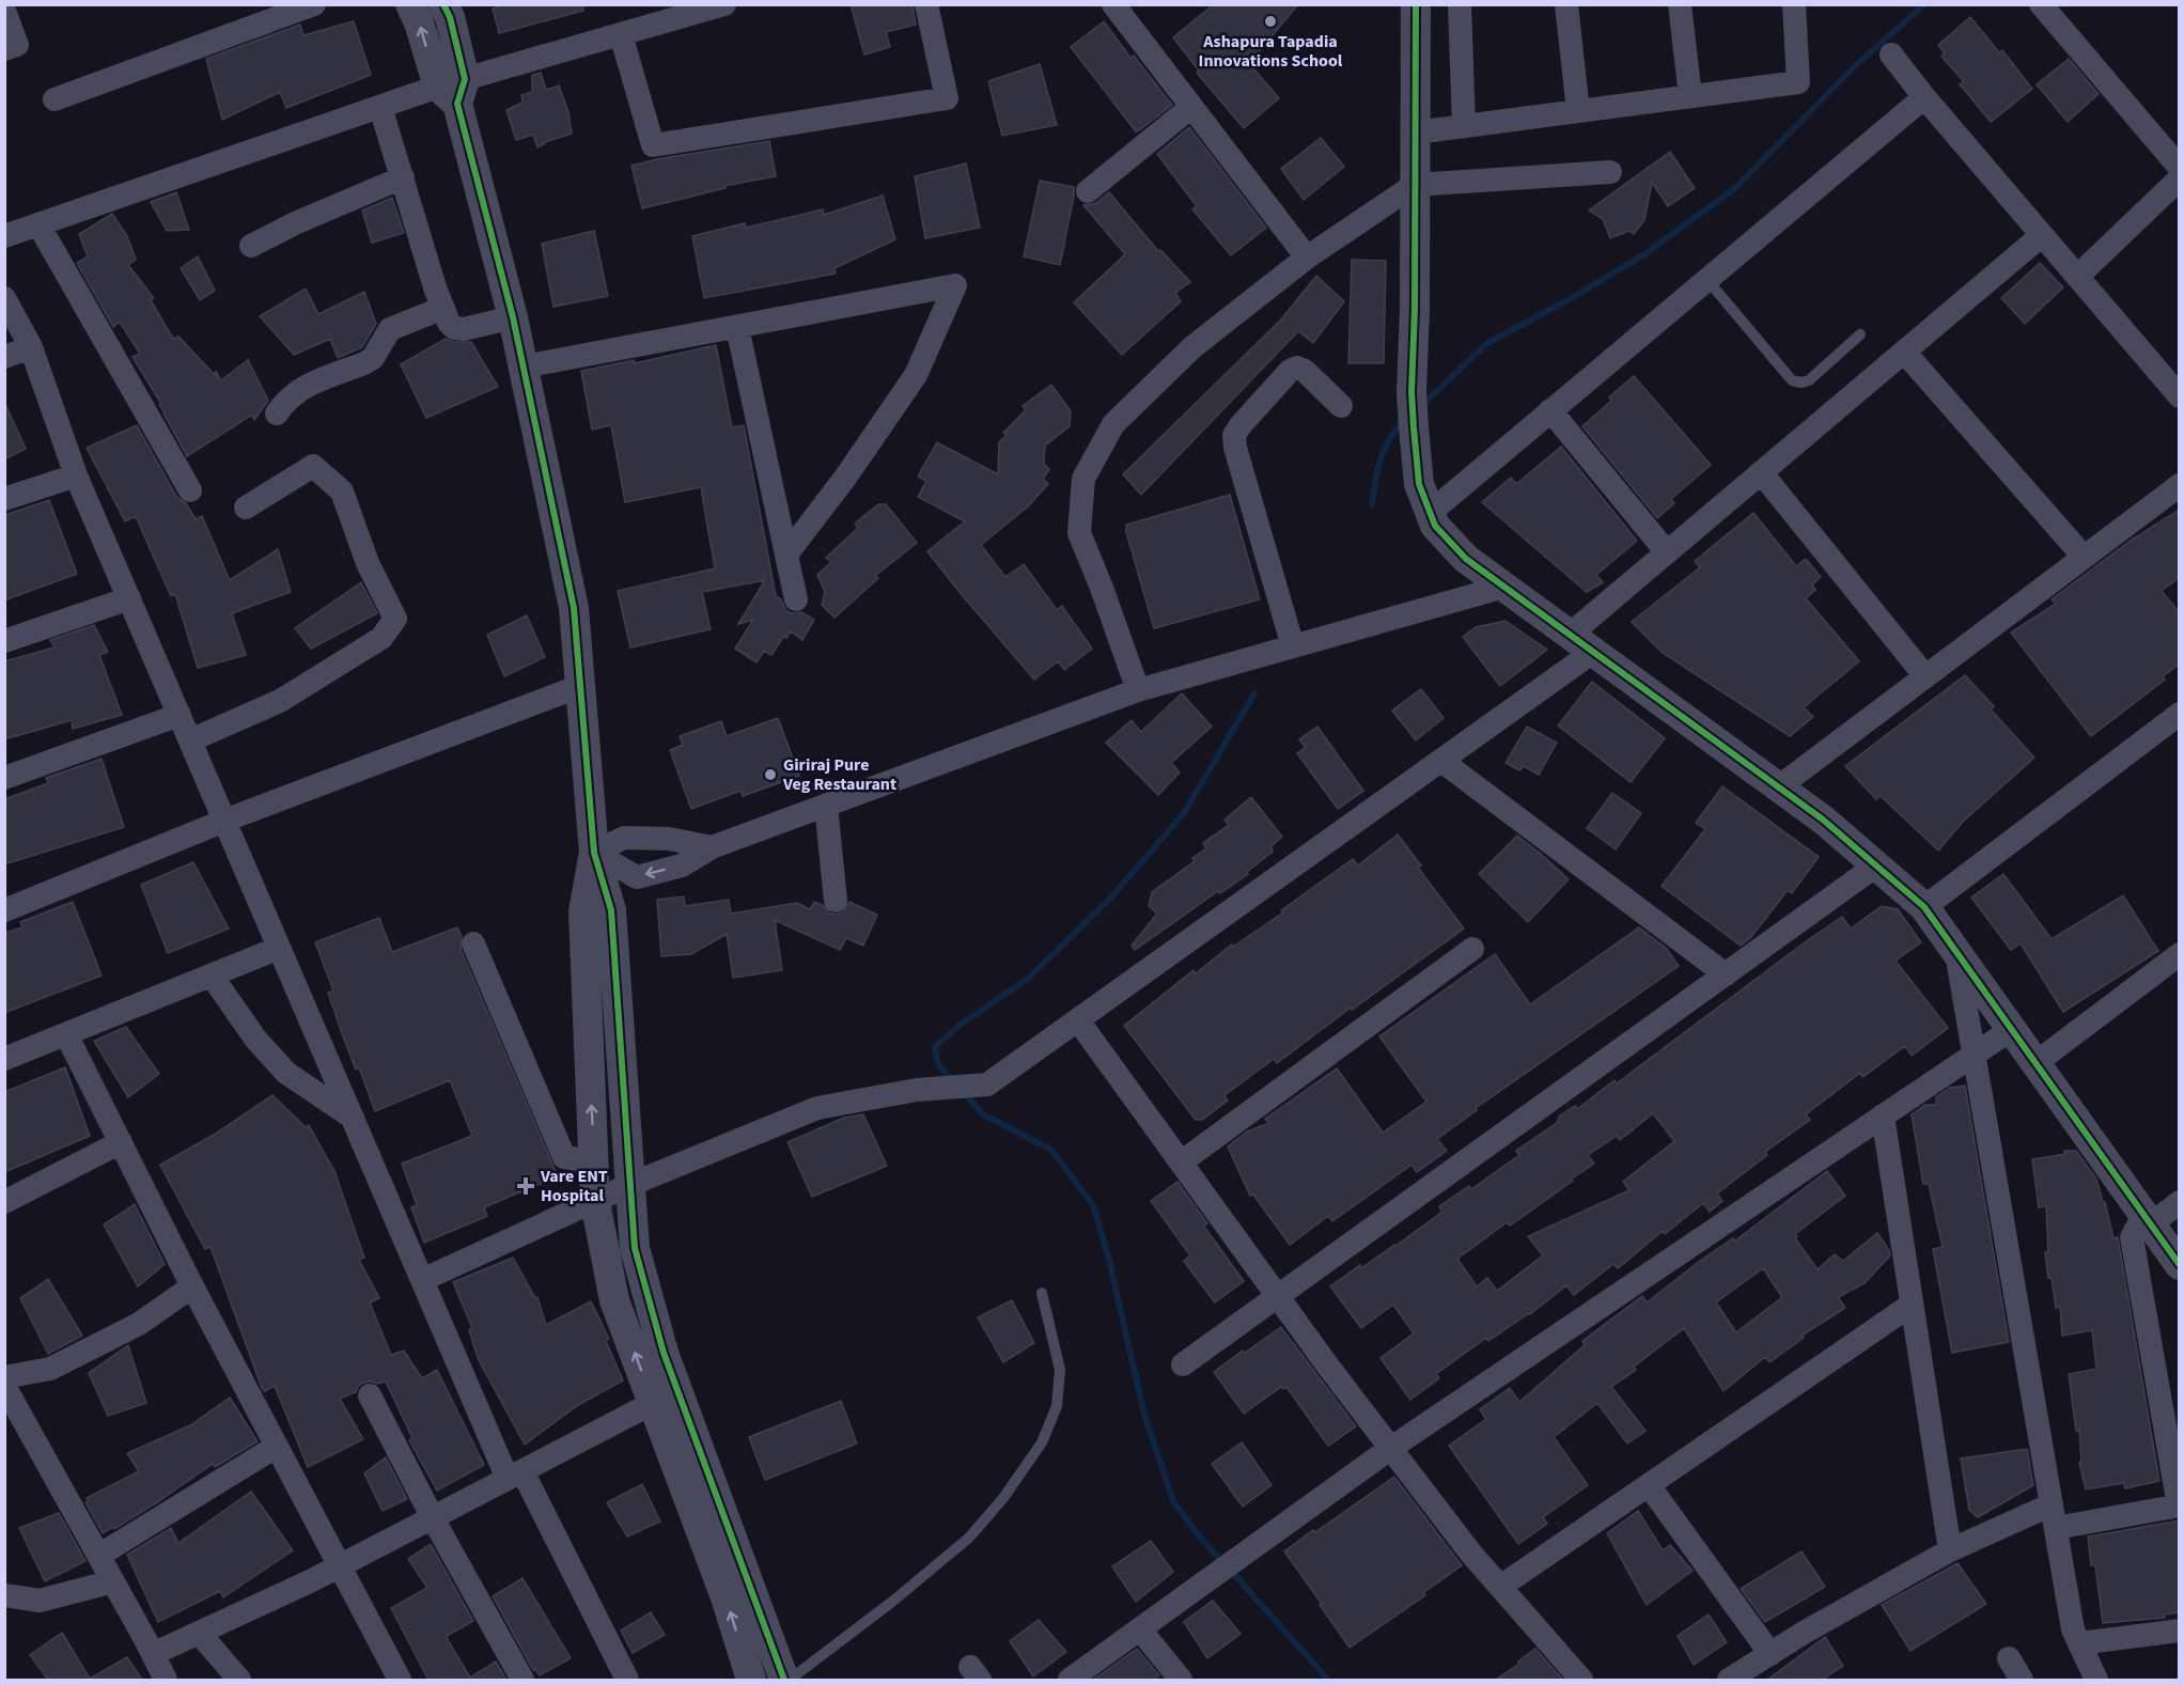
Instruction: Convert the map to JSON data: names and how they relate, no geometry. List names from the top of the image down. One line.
{"places":{"other":["Ashapura Tapadia Innovations School","Giriraj Pure Veg Restaurant"],"health":["Vare ENT Hospital"]}}
